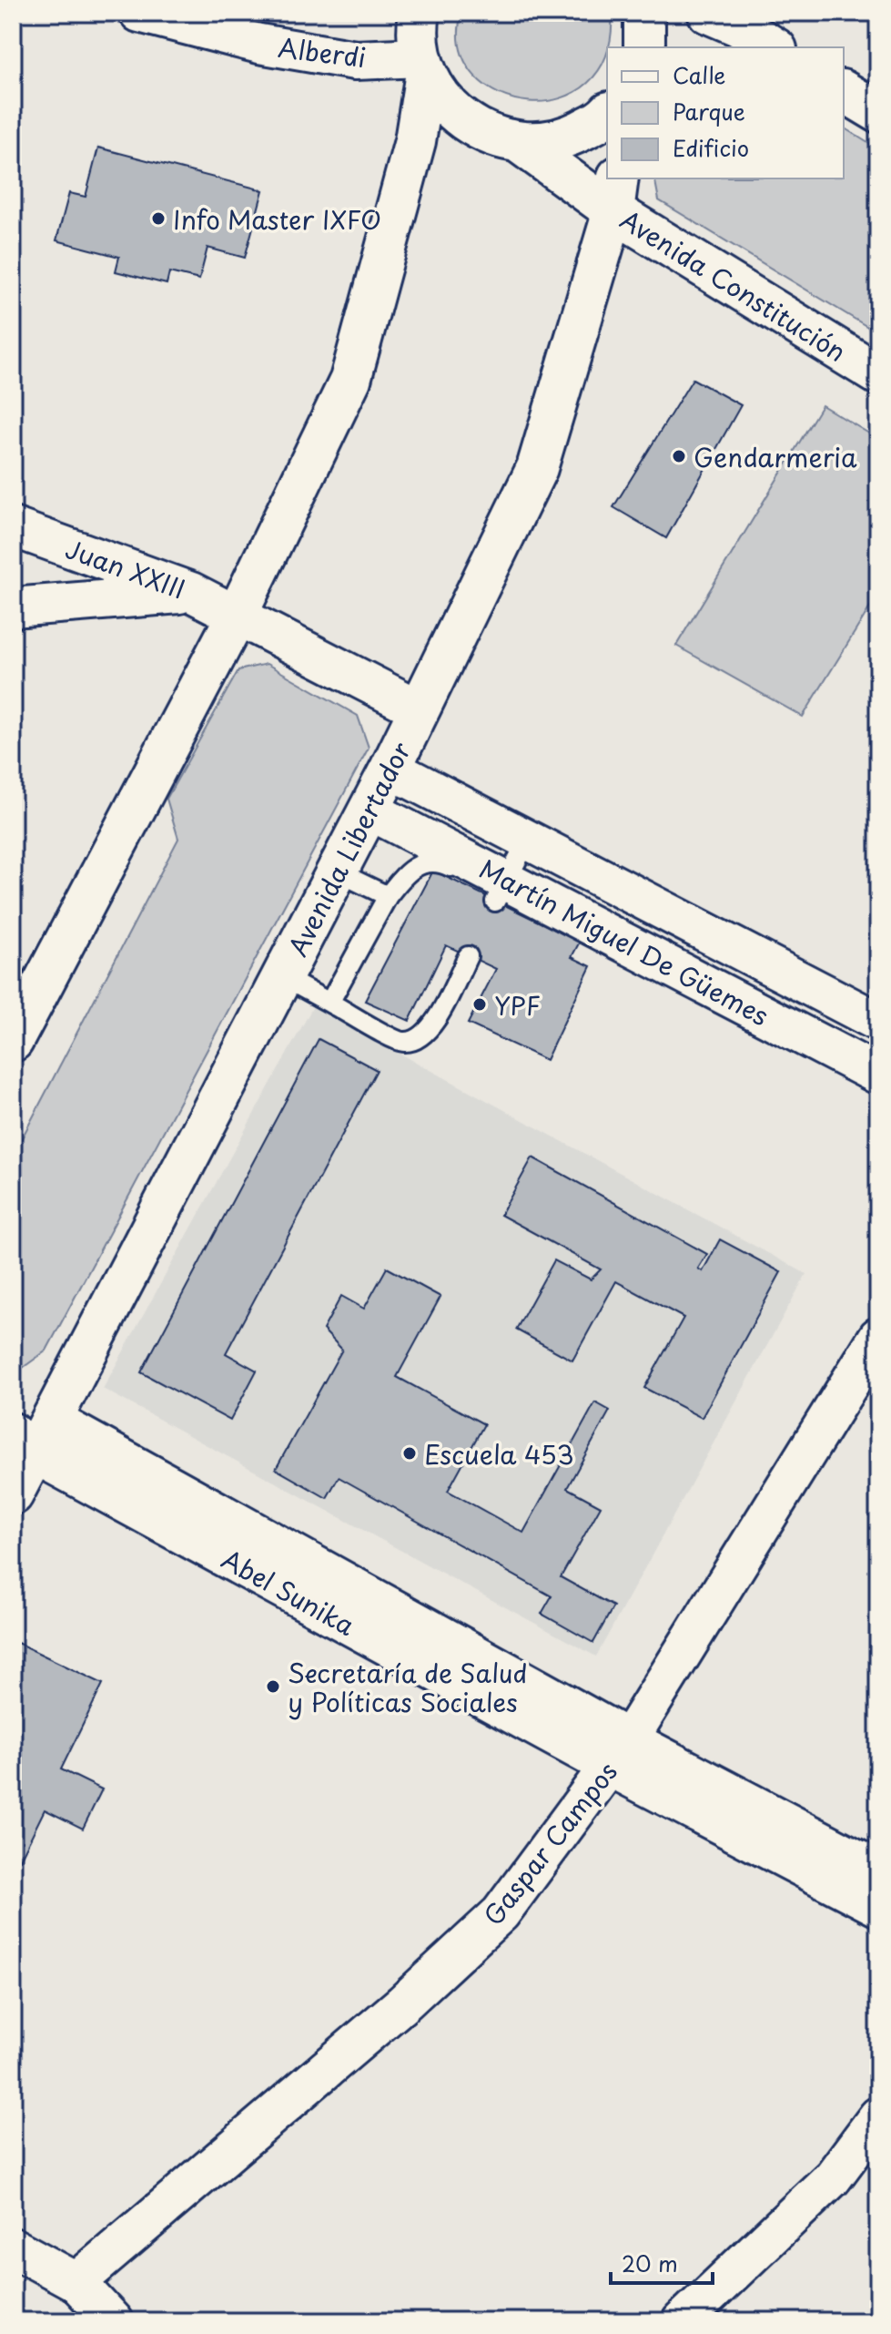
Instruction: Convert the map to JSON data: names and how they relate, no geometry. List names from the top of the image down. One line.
{"streets":{"main road":["Avenida Constitución","Avenida Libertador"],"street":["Alberdi","Juan XXIII","Martín Miguel De Güemes","Abel Sunika","Gaspar Campos"]},"crossings":[["Avenida Constitución","Avenida Libertador"],["Juan XXIII","Avenida Libertador"],["Avenida Libertador","Martín Miguel De Güemes"],["Avenida Libertador","Abel Sunika"],["Abel Sunika","Gaspar Campos"]],"places":["Info Master IXFO","Gendarmeria","YPF","Escuela 453","Secretaría de Salud y Políticas Sociales"],"legend":["Calle","Parque","Edificio"],"scale_bar":"20 m"}
